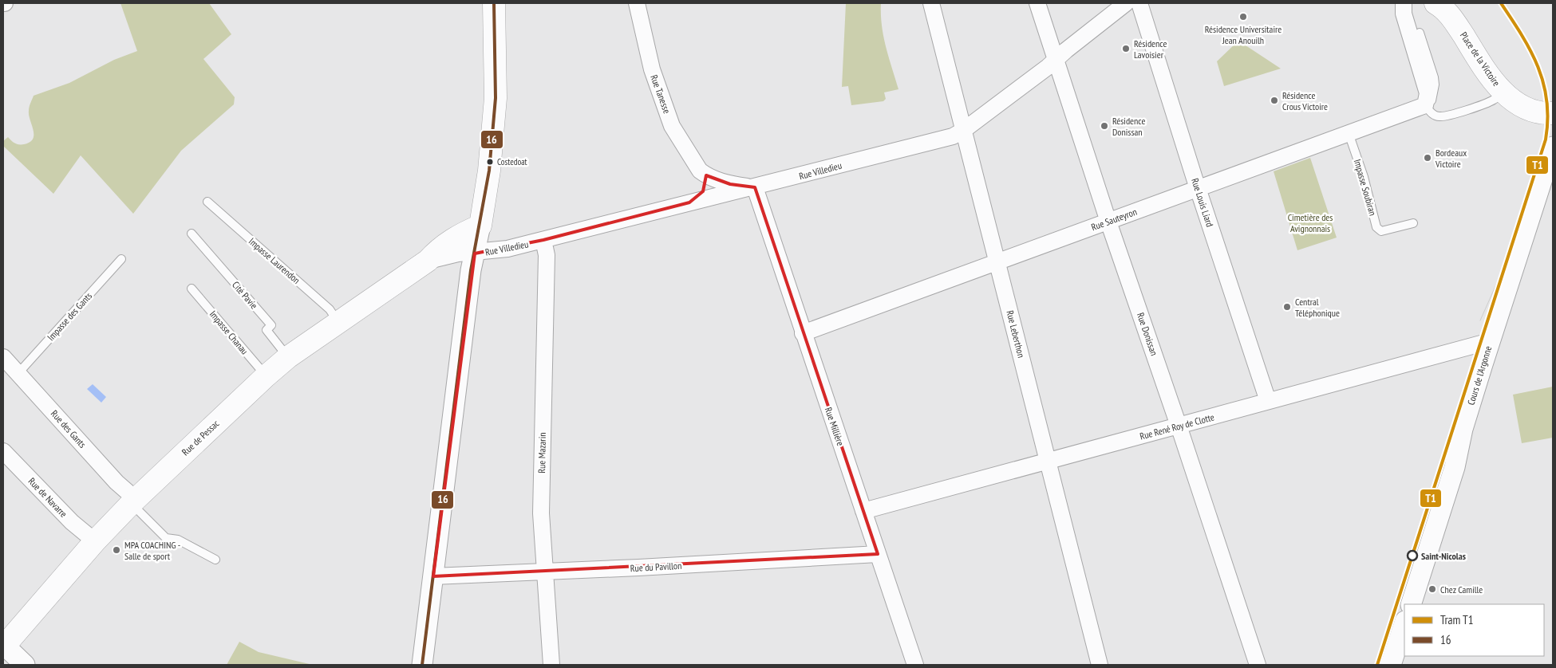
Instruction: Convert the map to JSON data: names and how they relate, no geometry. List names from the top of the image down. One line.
{"streets":{"main road":["Place de la Victoire","Rue de Pessac"],"street":["Rue Tanesse","Rue Villedieu","Rue Louis Liard","Rue Sauteyron","Rue Leberthon","Rue Donissan","Cours de l'Argonne","Rue Millière","Rue René Roy de Clotte","Rue des Gants","Rue Mazarin","Rue de Navarre","Rue du Pavillon"],"lane":["Impasse Soubiran","Impasse Laurendon","Cité Pavie","Impasse des Gants","Impasse Chanau"]},"crossings":[["Rue Tanesse","Rue Villedieu"],["Rue Tanesse","Rue Millière"],["Rue Villedieu","Rue Leberthon"],["Rue Villedieu","Rue Donissan"],["Rue Villedieu","Rue Millière"],["Rue Villedieu","Rue de Pessac"],["Rue Villedieu","Rue Mazarin"],["Impasse Soubiran","Rue Sauteyron"],["Rue Louis Liard","Rue Sauteyron"],["Rue Louis Liard","Rue René Roy de Clotte"],["Rue Sauteyron","Rue Leberthon"],["Rue Sauteyron","Rue Donissan"],["Rue Sauteyron","Rue Millière"],["Impasse Laurendon","Rue de Pessac"],["Cité Pavie","Rue de Pessac"],["Impasse des Gants","Rue des Gants"],["Impasse Chanau","Rue de Pessac"],["Rue Leberthon","Rue René Roy de Clotte"],["Rue Donissan","Rue René Roy de Clotte"],["Cours de l'Argonne","Rue René Roy de Clotte"],["Rue Millière","Rue René Roy de Clotte"],["Rue Millière","Rue du Pavillon"],["Rue des Gants","Rue de Pessac"],["Rue de Pessac","Rue de Navarre"],["Rue Mazarin","Rue du Pavillon"]],"parks":["Cimetière des Avignonnais"],"places":["Résidence Universitaire Jean Anouilh","Résidence Lavoisier","Résidence Crous Victoire","Résidence Donissan","Bordeaux Victoire","Costedoat","Central Téléphonique","MPA COACHING - Salle de sport","Saint-Nicolas","Chez Camille"],"lines":["tram line T1","transit line 16"],"legend":["Tram T1","16"]}
